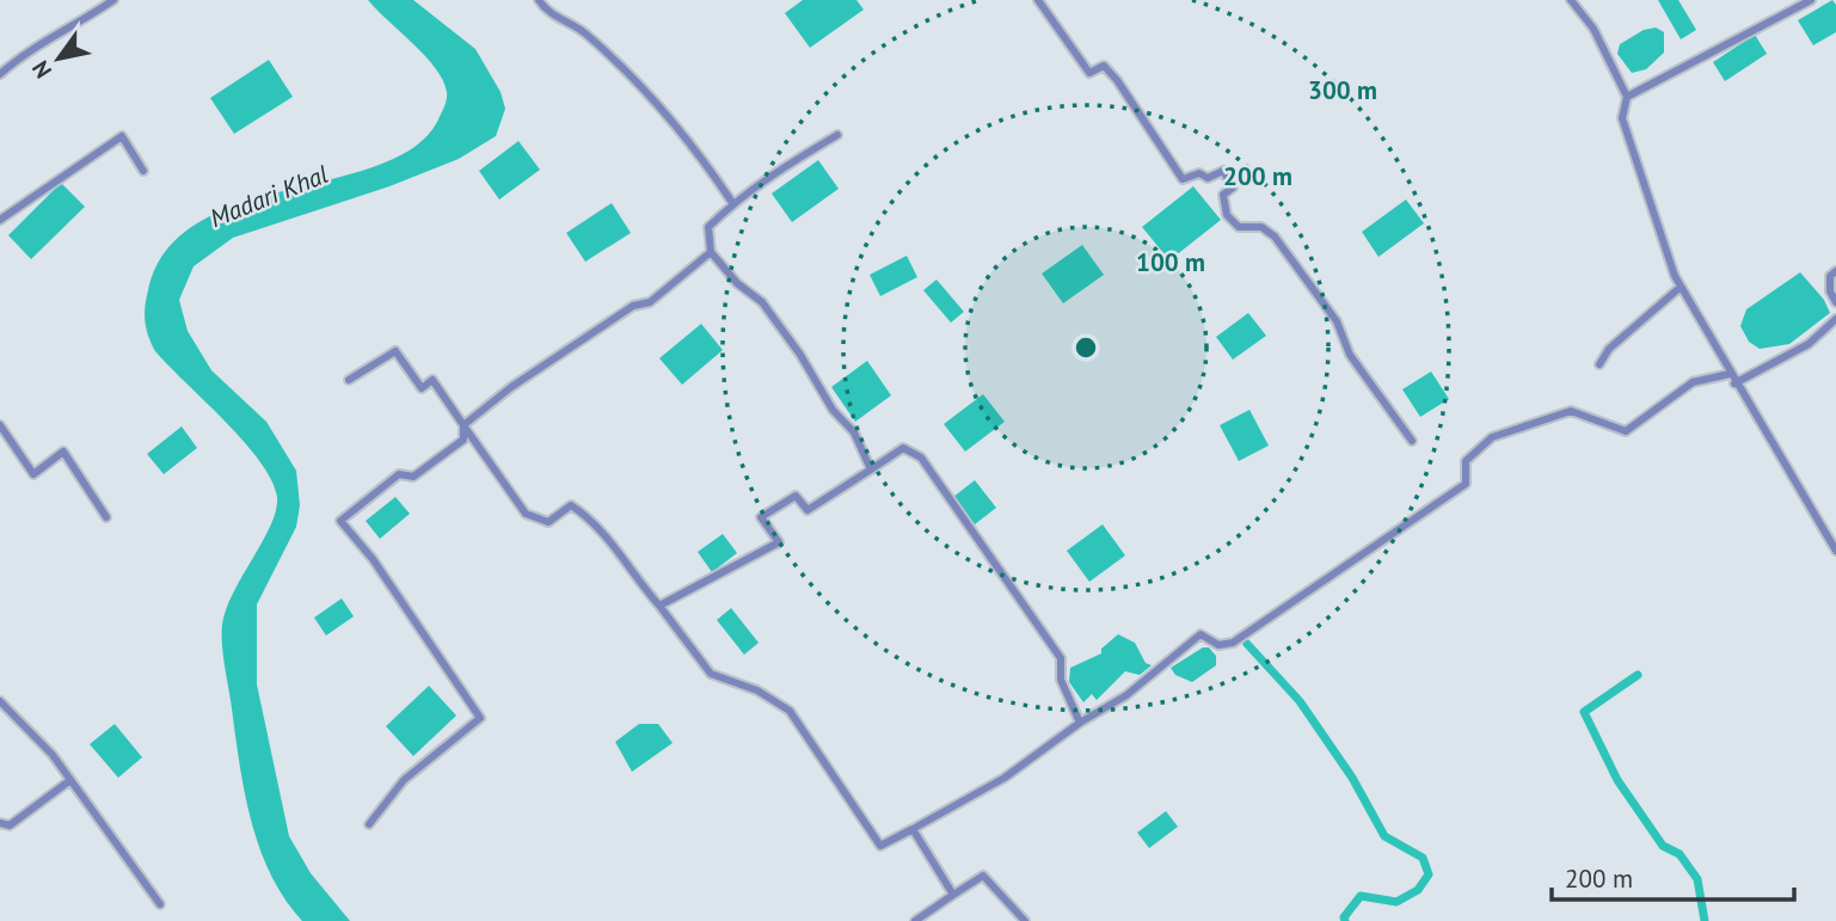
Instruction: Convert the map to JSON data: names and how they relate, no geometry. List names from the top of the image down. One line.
{"water":["Madari Khal"],"scale_bar":"200 m","north":"bottom left","rings":["300 m","200 m","100 m"]}
